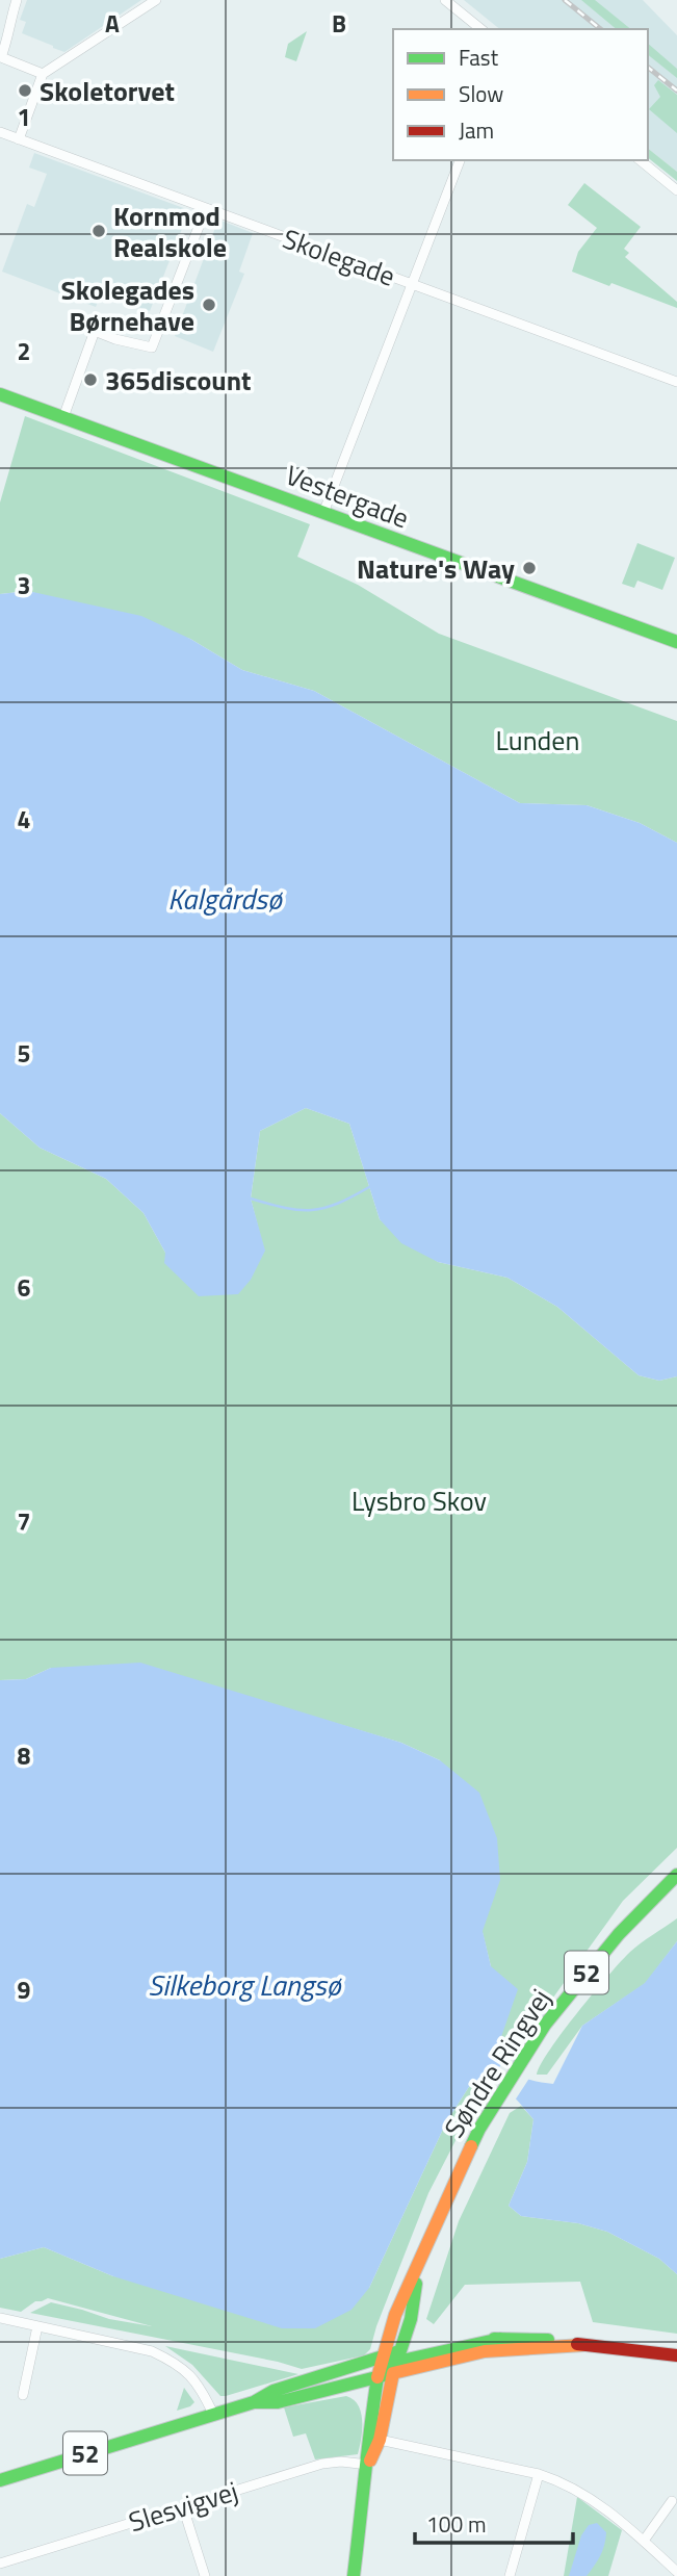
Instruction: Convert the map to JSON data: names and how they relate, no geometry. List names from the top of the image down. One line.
{"streets":{"main road":["Vestergade","52","Søndre Ringvej"],"street":["Skolegade","Slesvigvej"]},"crossings":[["52","Søndre Ringvej"],["Søndre Ringvej","Slesvigvej"]],"water":["Kalgårdsø","Silkeborg Langsø"],"parks":["Lunden","Lysbro Skov"],"places":["Skoletorvet","Kornmod Realskole","Skolegades Børnehave","365discount","Nature's Way"],"legend":["Fast","Slow","Jam"],"scale_bar":"100 m","grid":{"columns":["A","B"],"rows":["1","2","3","4","5","6","7","8","9"]}}
